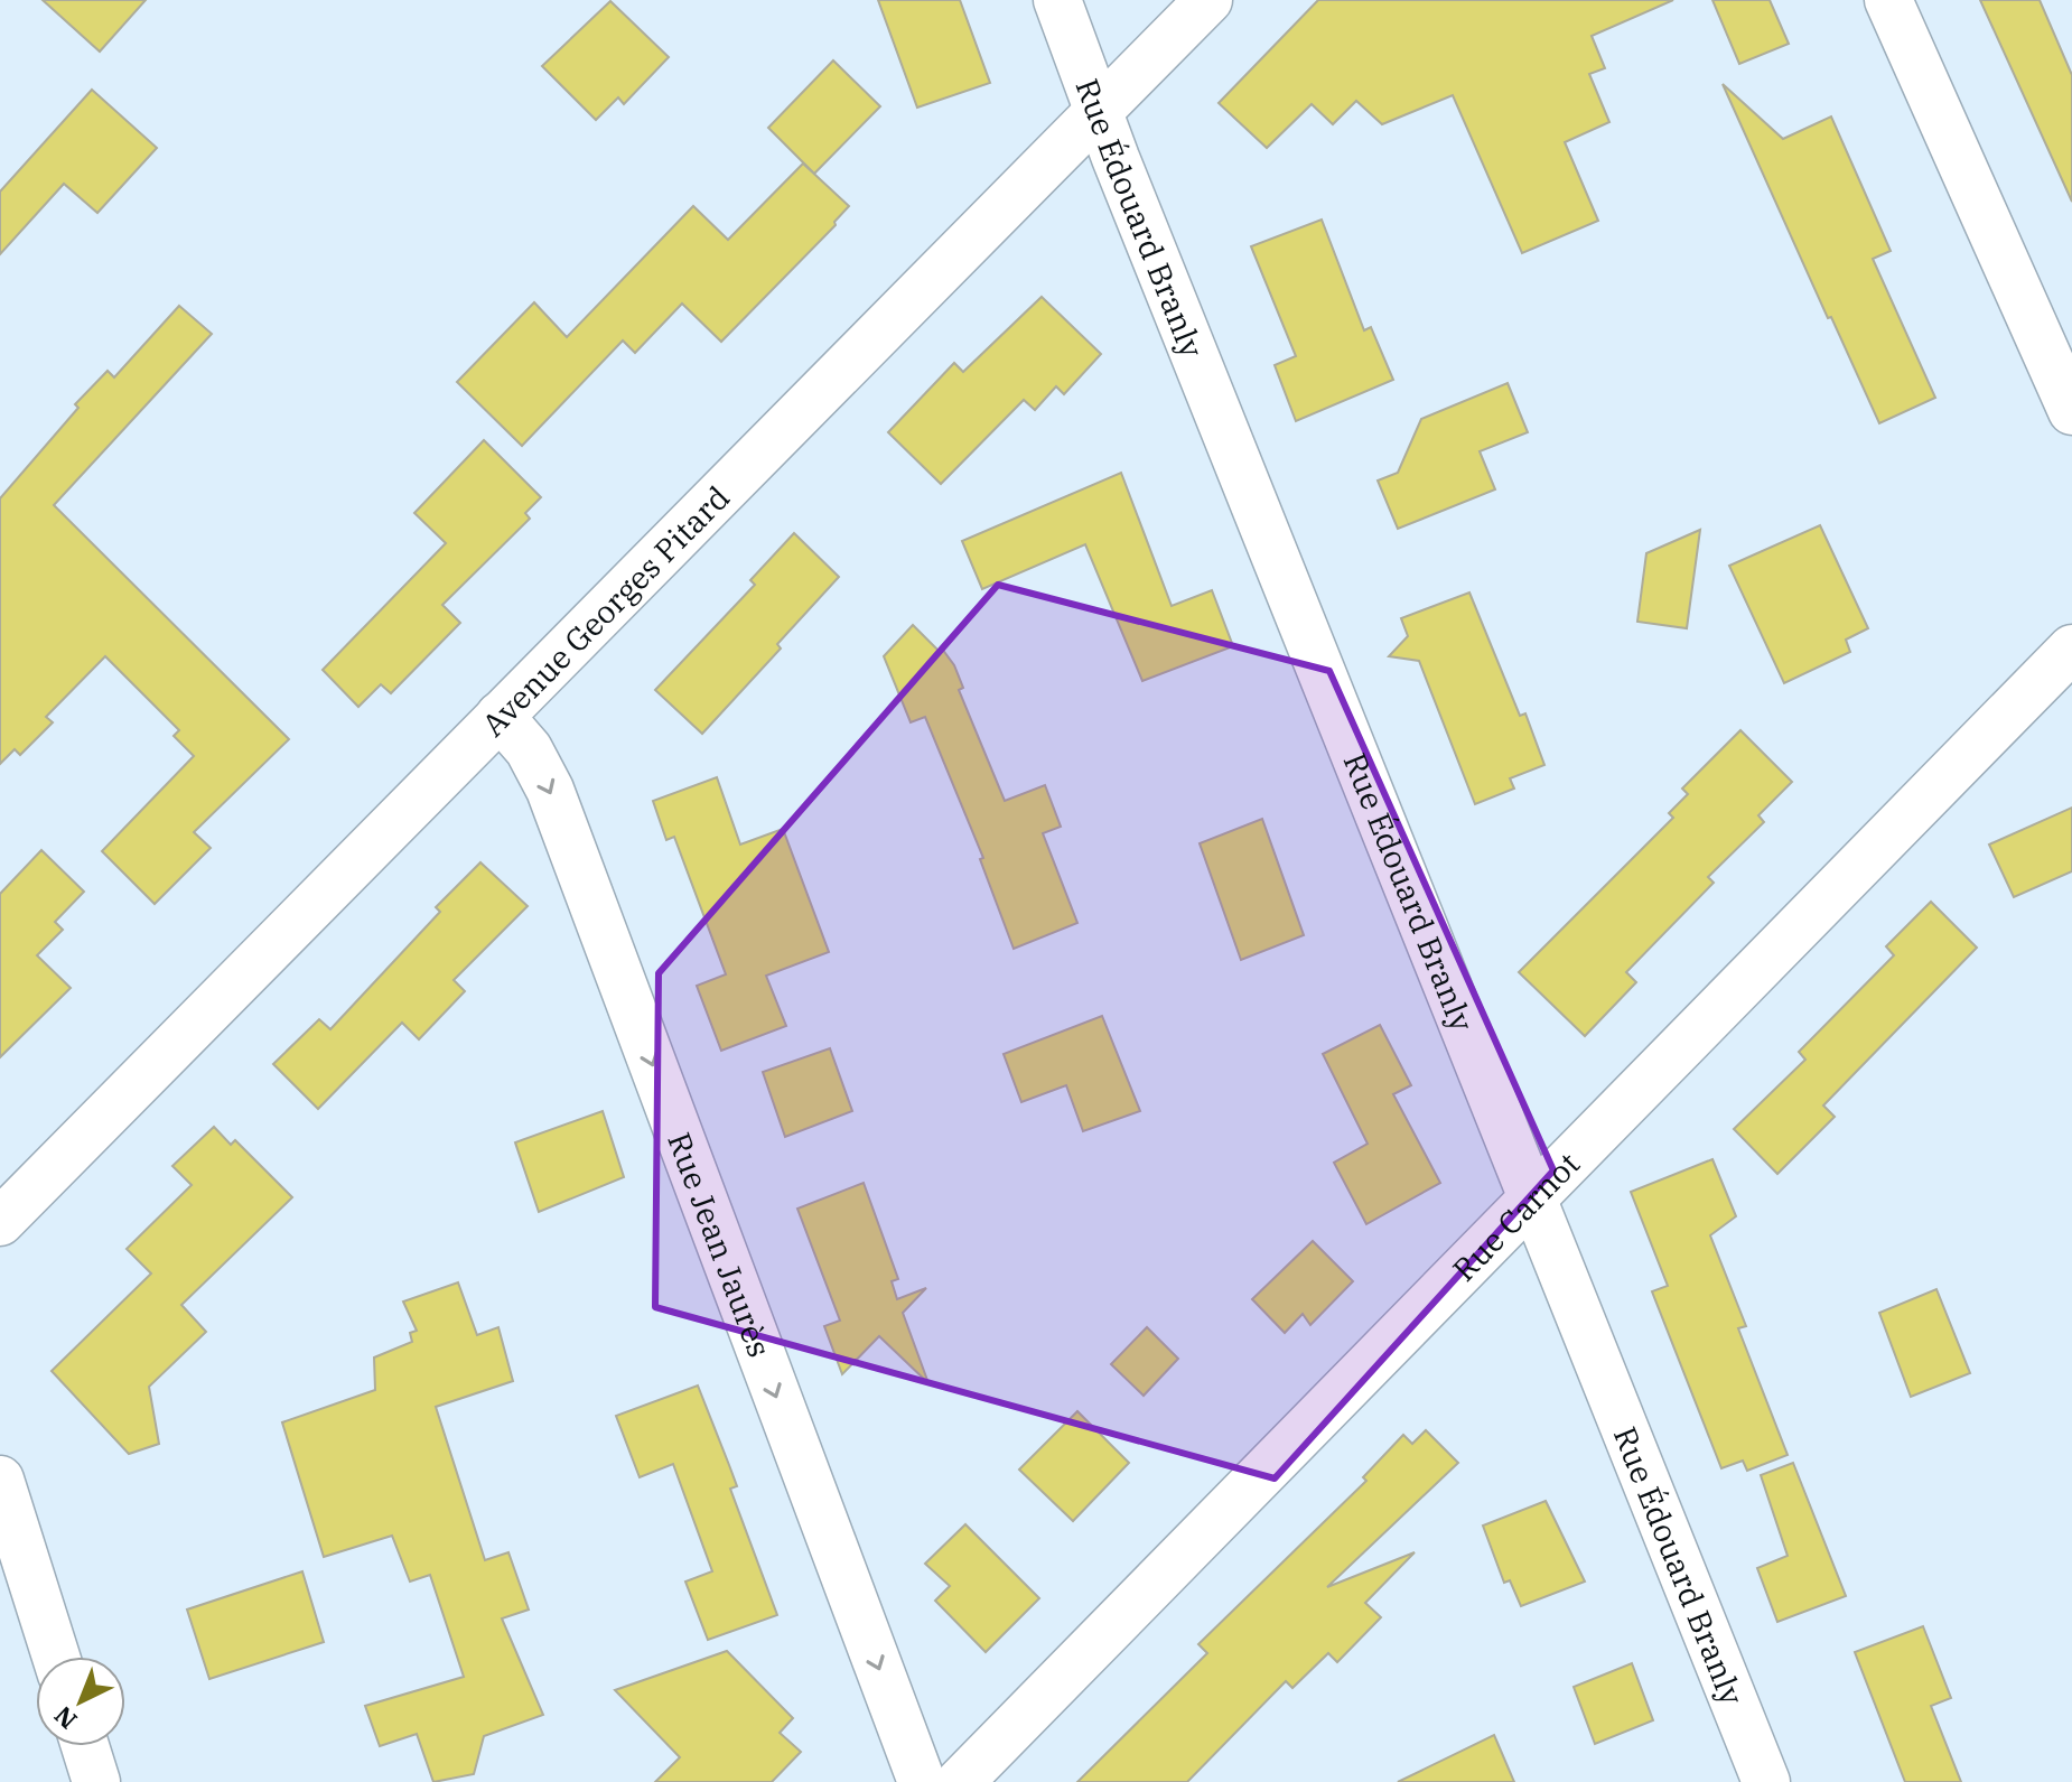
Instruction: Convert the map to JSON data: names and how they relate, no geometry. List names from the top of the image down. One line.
{"streets":{"street":["Rue Édouard Branly","Avenue Georges Pitard","Rue Carnot","Rue Jean Jaurès"]},"crossings":[["Rue Édouard Branly","Avenue Georges Pitard"],["Rue Édouard Branly","Rue Carnot"],["Avenue Georges Pitard","Rue Jean Jaurès"]],"one_way":["Rue Jean Jaurès"],"north":"bottom left"}
